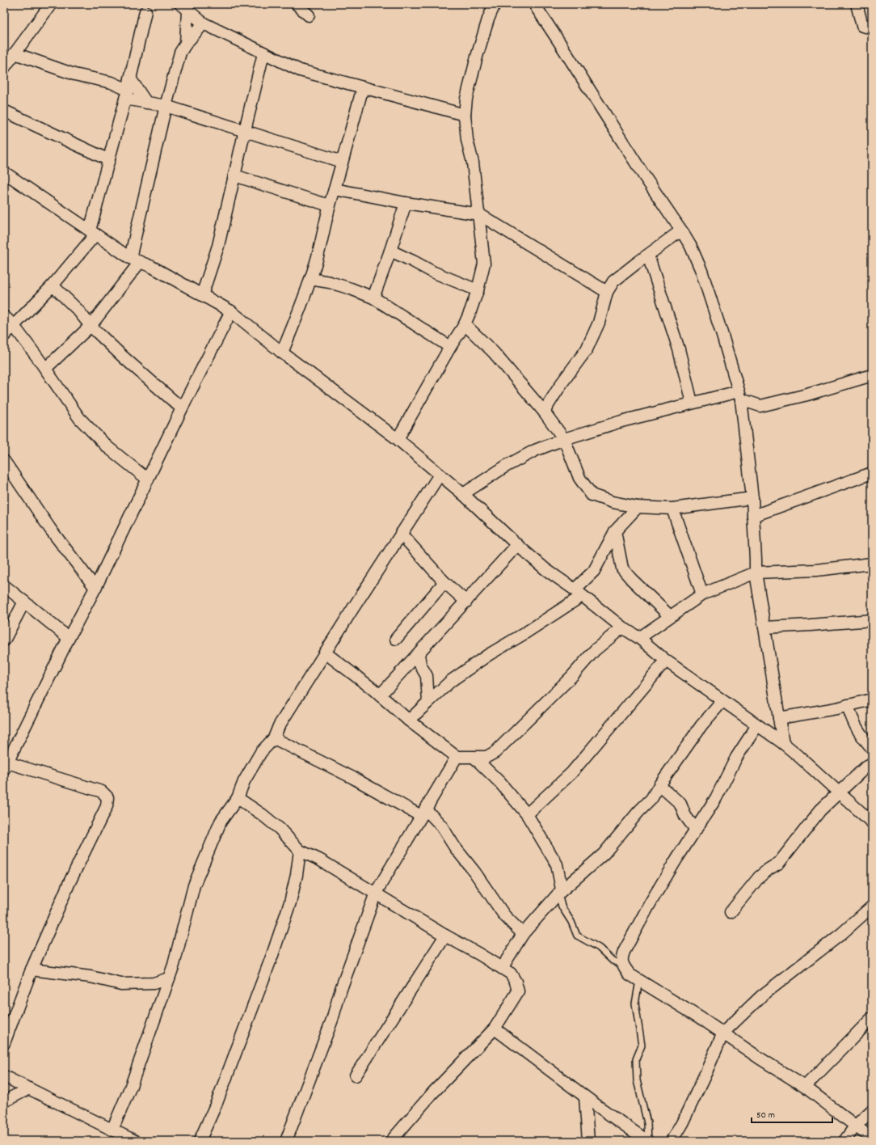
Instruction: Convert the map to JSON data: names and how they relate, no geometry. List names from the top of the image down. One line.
{"scale_bar":"50 m"}
